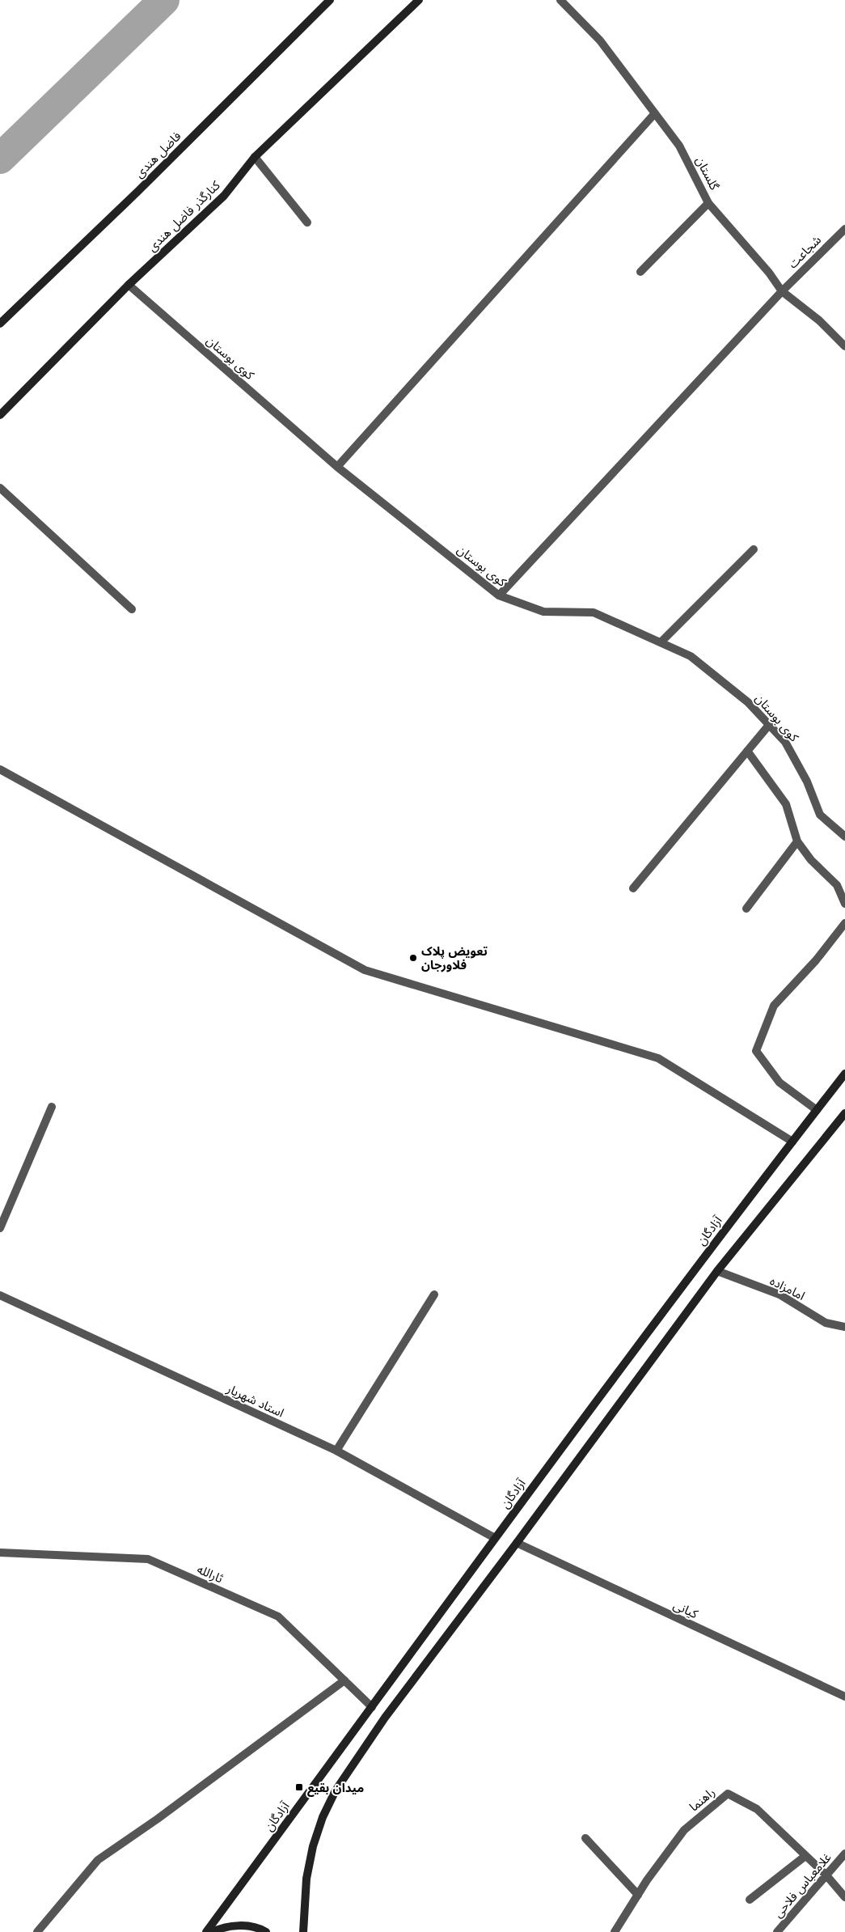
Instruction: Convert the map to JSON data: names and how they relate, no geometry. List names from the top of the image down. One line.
{"streets":{"main road":["فاضل هندی","کنارگذر فاضل هندی","آزادگان"],"street":["گلستان","شجاعت","کوی بوستان","امامزاده","استاد شهریار","ثارالله","کیانی","راهنما","غلامعباس فلاحی"]},"crossings":[["گلستان","شجاعت"],["کنارگذر فاضل هندی","کوی بوستان"],["شجاعت","کوی بوستان"],["آزادگان","استاد شهریار"],["آزادگان","ثارالله"],["راهنما","غلامعباس فلاحی"]],"places":{"other":["تعویض پلاک فلاورجان"],"transit":["میدان بقیع"]}}
